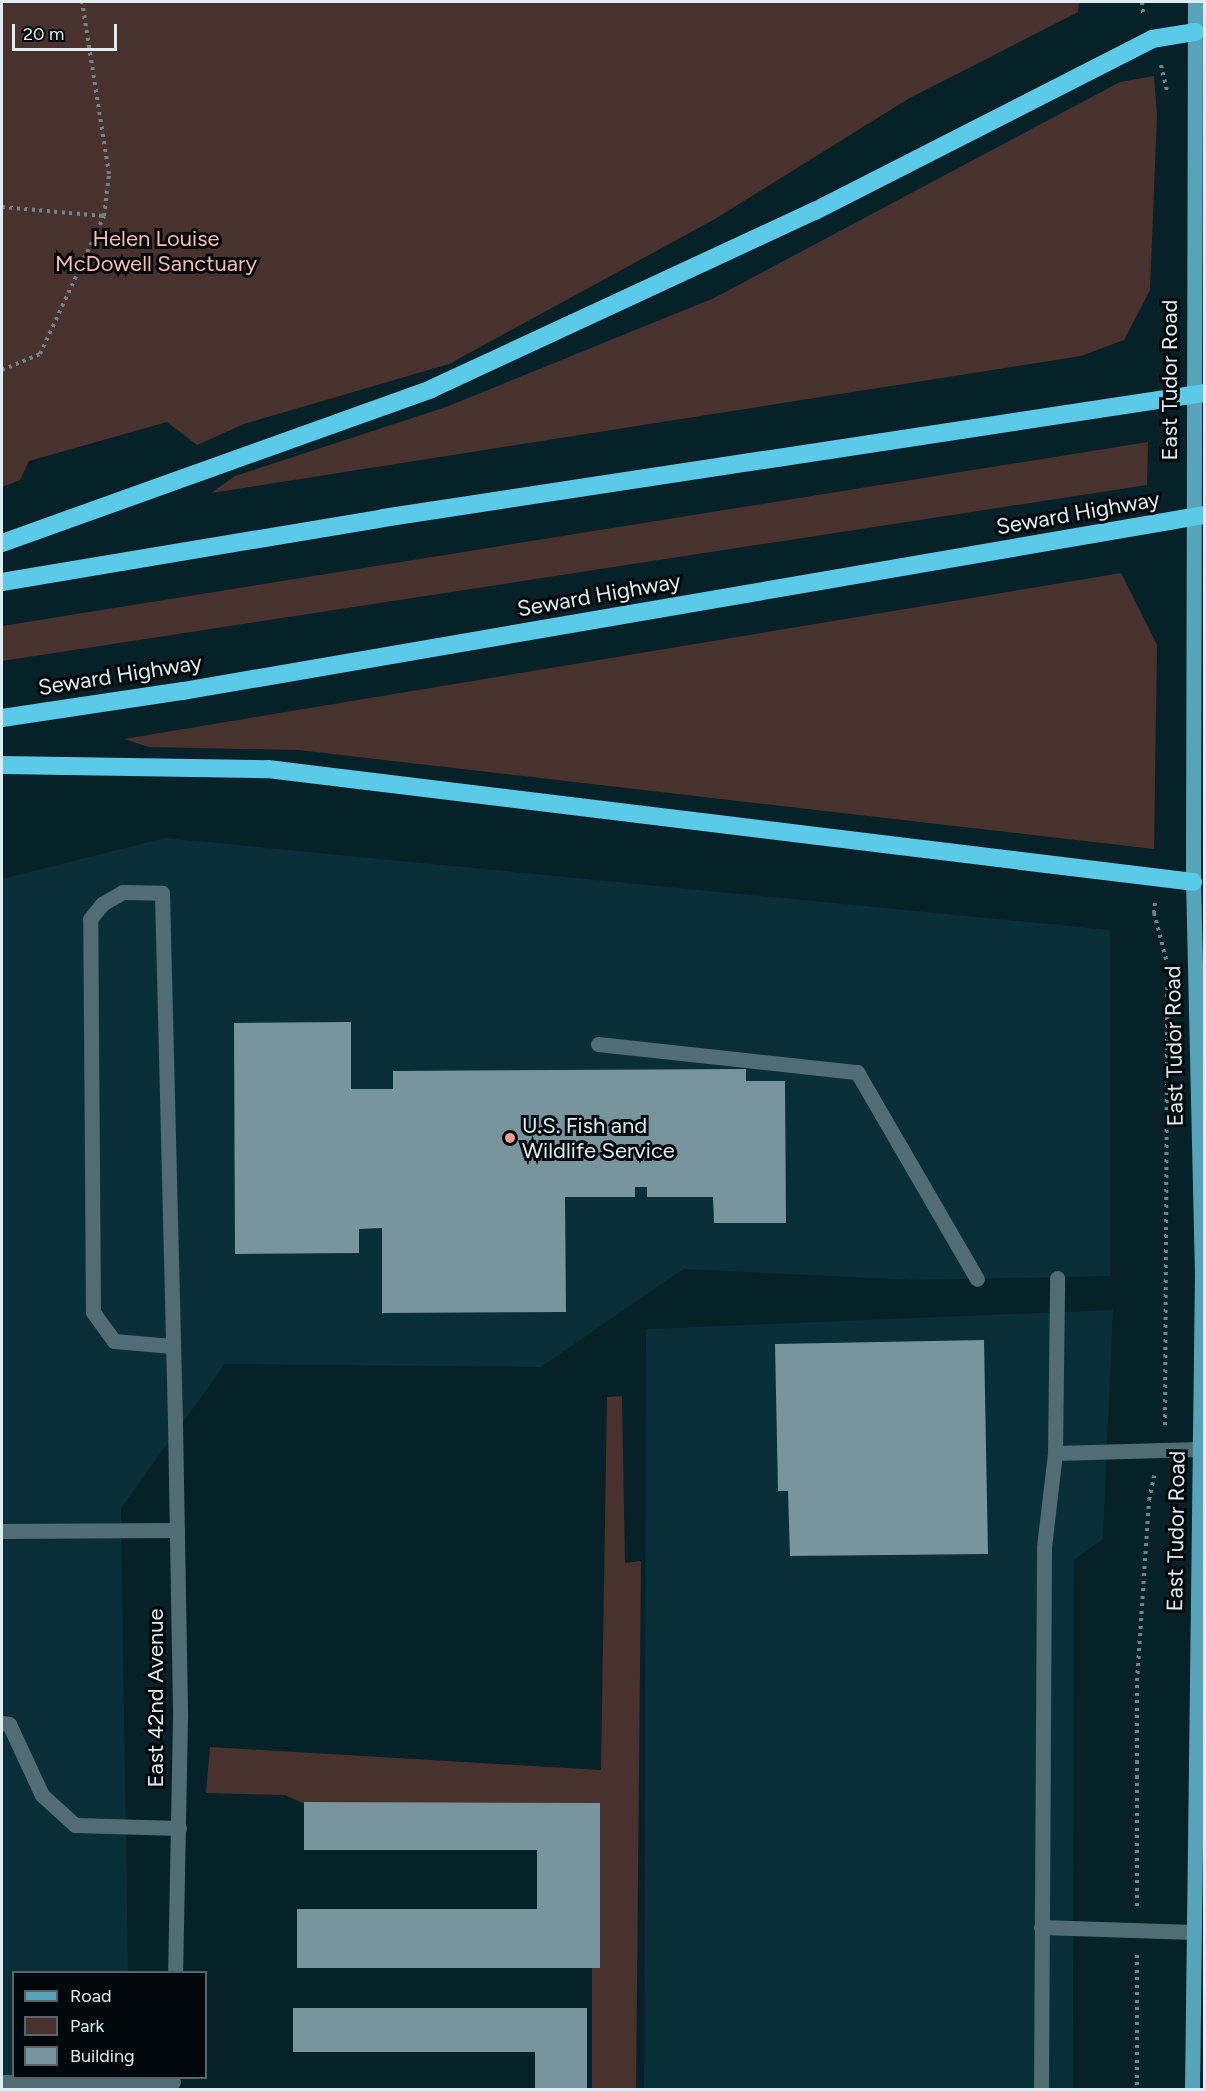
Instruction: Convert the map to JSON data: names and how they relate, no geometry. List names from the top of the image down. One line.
{"streets":{"highway":["Seward Highway"],"main road":["East Tudor Road"],"street":["East 42nd Avenue"]},"parks":["Helen Louise McDowell Sanctuary"],"places":["U.S. Fish and Wildlife Service"],"legend":["Road","Park","Building"],"scale_bar":"20 m"}
